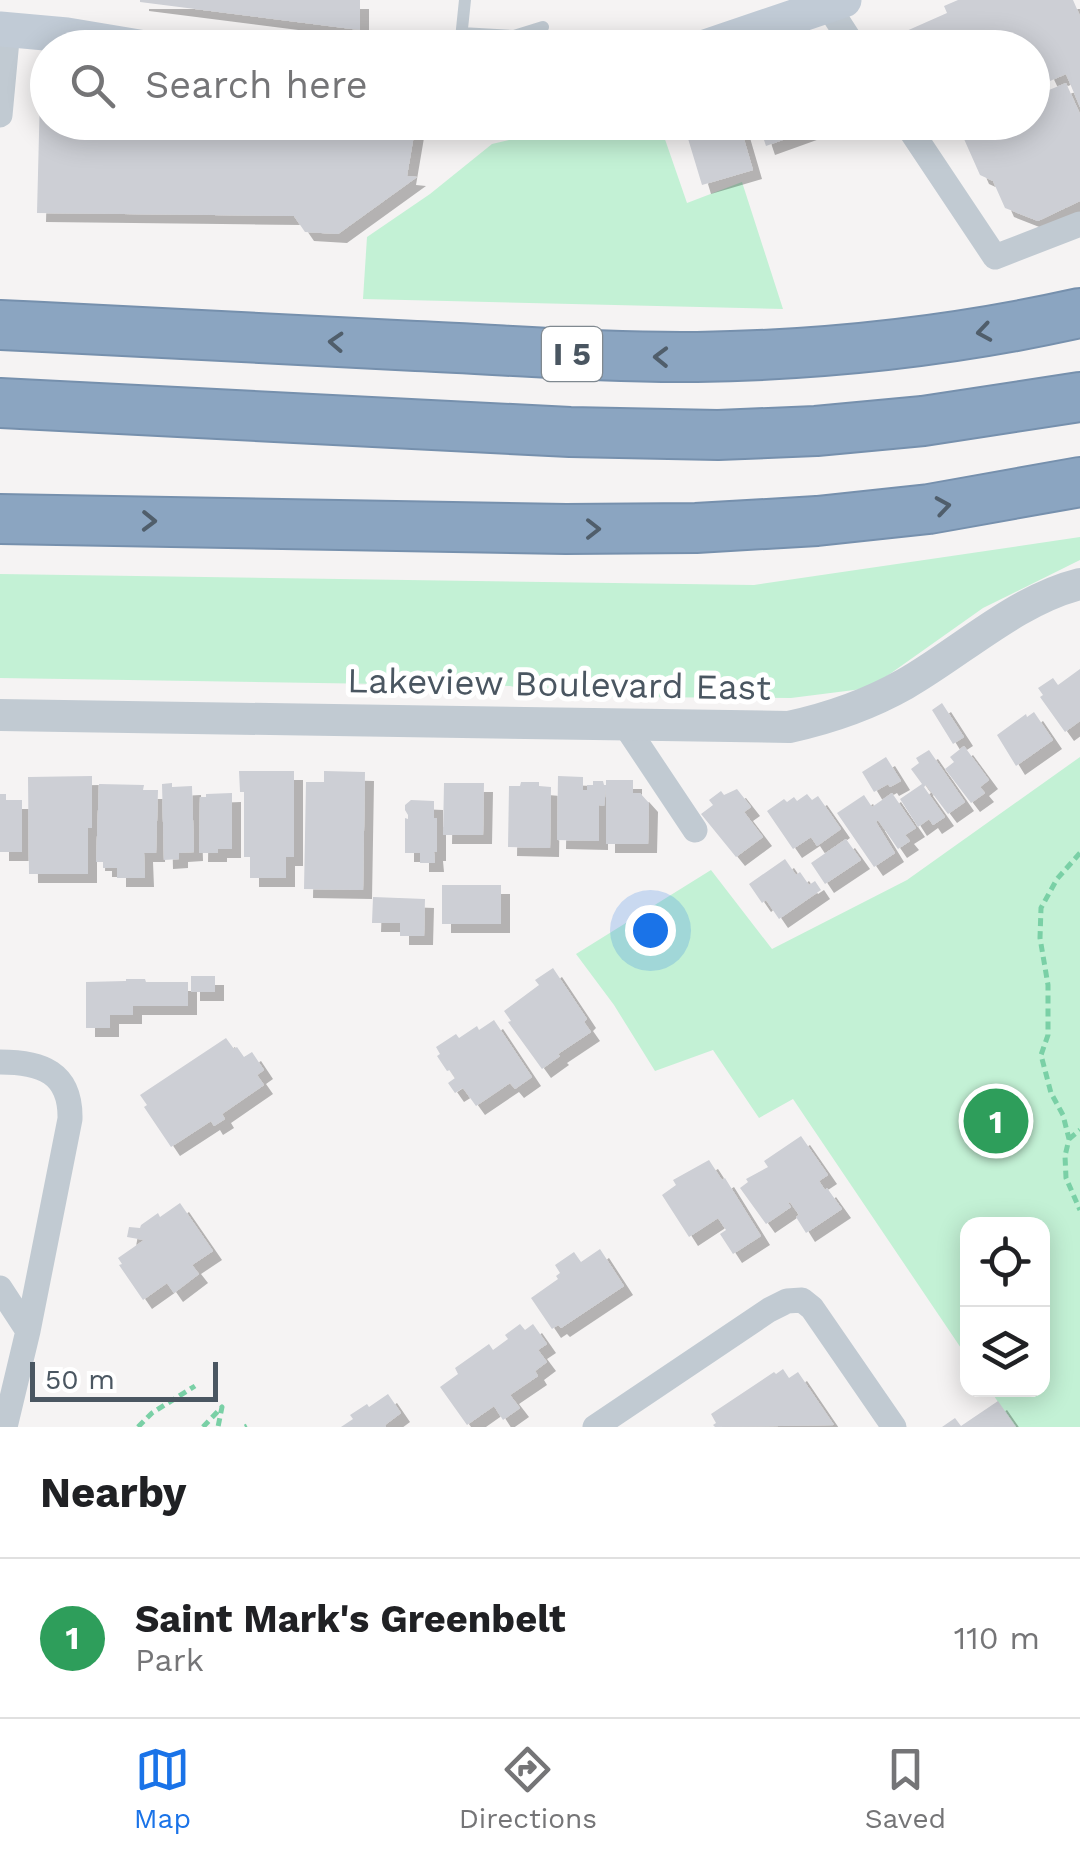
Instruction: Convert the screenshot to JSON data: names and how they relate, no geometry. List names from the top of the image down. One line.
{"streets":{"highway":["I 5"],"street":["Lakeview Boulevard East"]},"scale_bar":"50 m","page":{"search":"Search here","pins":"1","scale":"50 m","heading":"Nearby","list":[{"mark":"1","name":"Saint Mark's Greenbelt","note":"Park","value":"110 m"}],"nav":["Map","Directions","Saved"]}}
